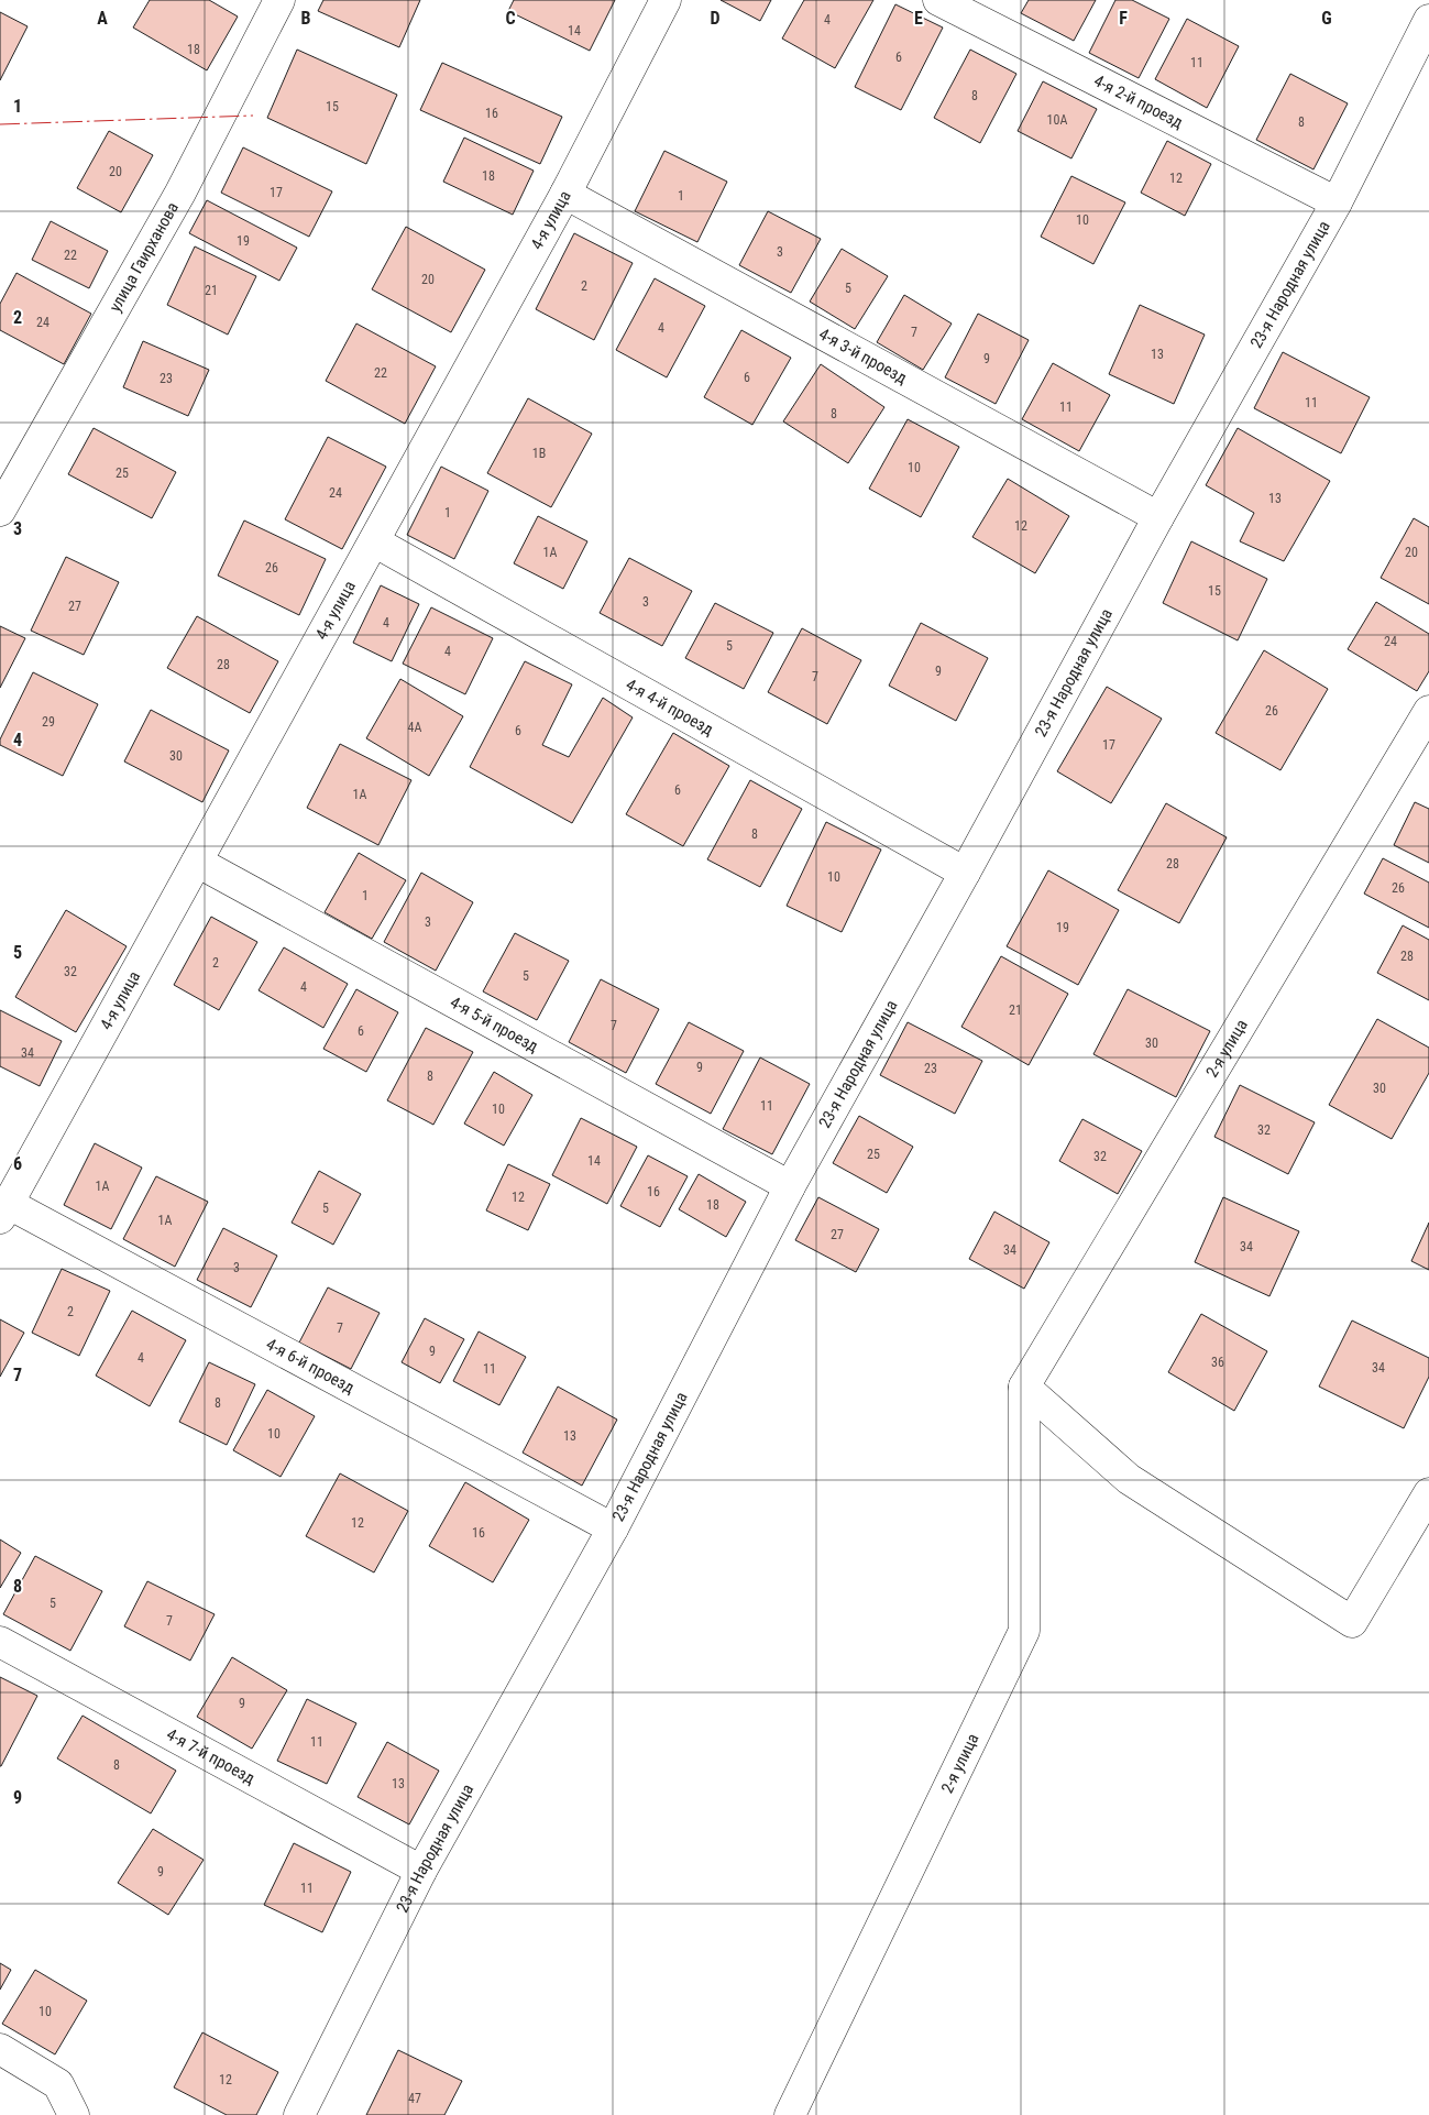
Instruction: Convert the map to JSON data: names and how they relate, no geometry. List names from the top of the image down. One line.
{"streets":{"street":["4-я 2-й проезд","4-я улица","улица Гаирханова","23-я Народная улица","4-я 3-й проезд","4-я 4-й проезд","4-я 5-й проезд","2-я улица","4-я 6-й проезд","4-я 7-й проезд"]},"crossings":[["4-я 2-й проезд","23-я Народная улица"],["4-я улица","4-я 3-й проезд"],["4-я улица","4-я 4-й проезд"],["4-я улица","4-я 5-й проезд"],["4-я улица","4-я 6-й проезд"],["23-я Народная улица","4-я 3-й проезд"],["23-я Народная улица","4-я 4-й проезд"],["23-я Народная улица","4-я 5-й проезд"],["23-я Народная улица","4-я 6-й проезд"],["23-я Народная улица","4-я 7-й проезд"]],"house_numbers":["4","14","18","6","11","8","15","16","10А","8","20","18","12","17","1","10","19","3","22","20","2","5","21","24","4","7","13","9","22","6","23","11","11","8","1В","10","25","24","13","1","12","1А","20","26","15","3","27","4","24","5","4","28","9","7","26","29","4А","6","17","30","6","1А","8","28","10","26","1","3","19","28","2","32","5","4","21","7","6","30","34","9","23","8","30","11","10","32","25","32","14","1А","16","12","18","5","1А","27","34","34","3","2","7","9","4","36","34","11","8","10","13","12","16","5","7","9","11","8","13","9","11","10","12","47"],"grid":{"columns":["A","B","C","D","E","F","G"],"rows":["1","2","3","4","5","6","7","8","9"]}}
